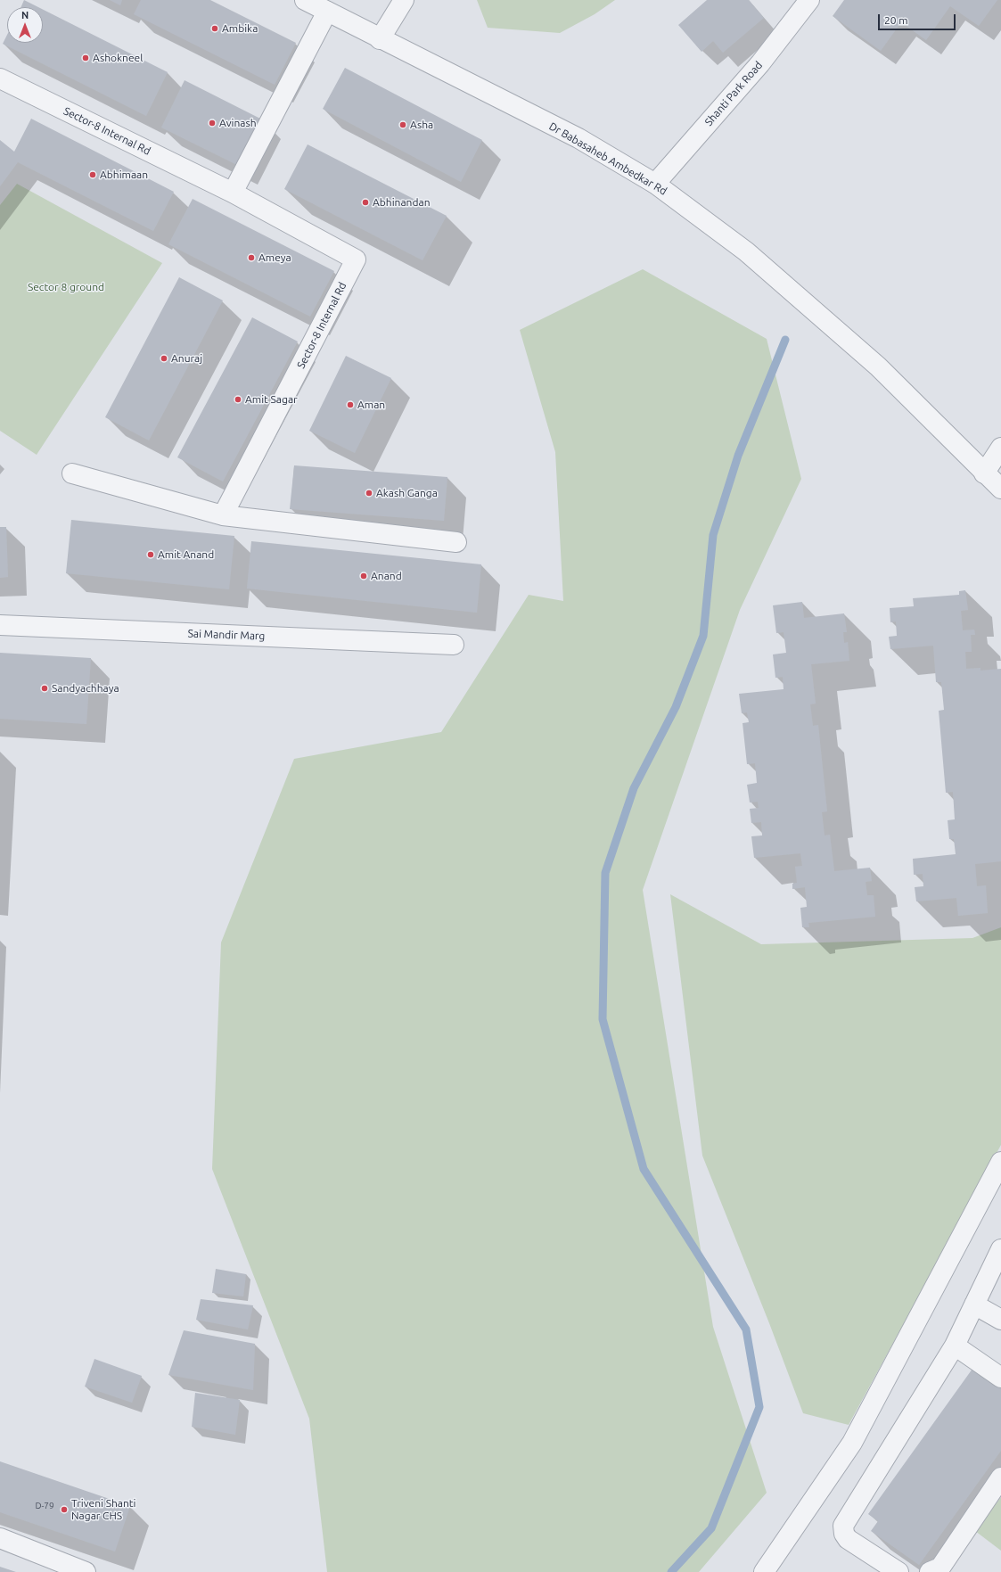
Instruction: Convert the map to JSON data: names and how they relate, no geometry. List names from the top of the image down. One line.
{"streets":{"street":["Shanti Park Road","Sector-8 Internal Rd","Dr Babasaheb Ambedkar Rd","Sai Mandir Marg"]},"crossings":[["Shanti Park Road","Dr Babasaheb Ambedkar Rd"]],"parks":["Sector 8 ground"],"places":["Ambika","Ashokneel","Avinash","Asha","Abhimaan","Abhinandan","Ameya","Anuraj","Amit Sagar","Aman","Akash Ganga","Amit Anand","Anand","Sandyachhaya","Triveni Shanti Nagar CHS"],"house_numbers":["D-79"],"scale_bar":"20 m","north":"top"}
